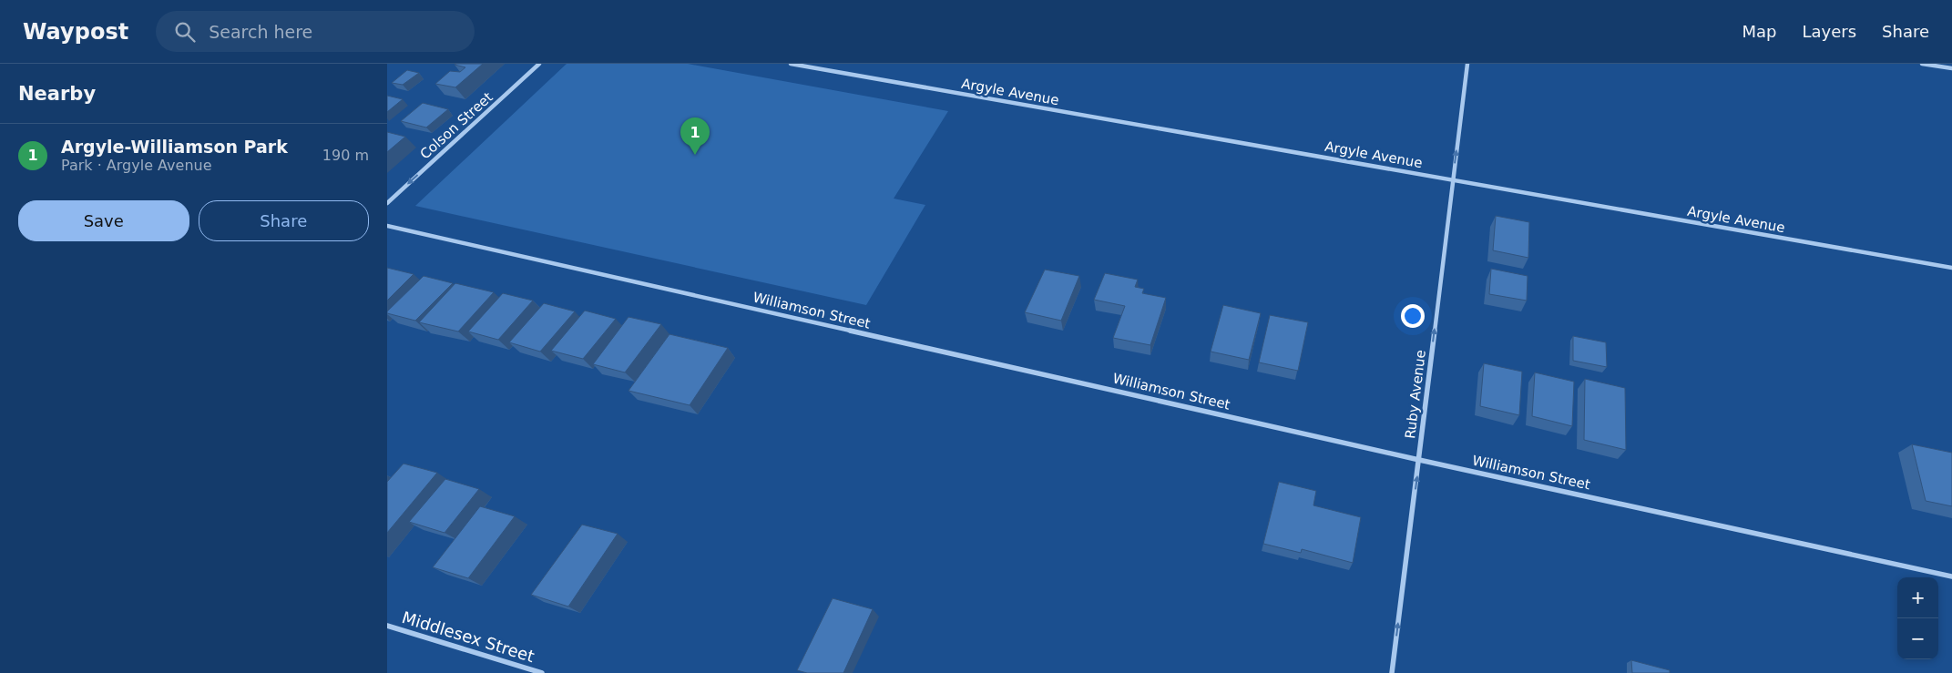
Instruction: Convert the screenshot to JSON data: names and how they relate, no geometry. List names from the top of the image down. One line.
{"streets":{"street":["Argyle Avenue","Colson Street","Williamson Street","Ruby Avenue","Middlesex Street"]},"crossings":[["Argyle Avenue","Ruby Avenue"],["Williamson Street","Ruby Avenue"]],"one_way":["Colson Street","Ruby Avenue"],"page":{"header":"Waypost","search":"Search here","nav":["Map","Layers","Share"],"heading":"Nearby","pins":"1","list":[{"mark":"1","name":"Argyle-Williamson Park","note":"Park · Argyle Avenue","value":"190 m"}],"buttons":["Save","Share"],"map_buttons":["+","−"]}}
